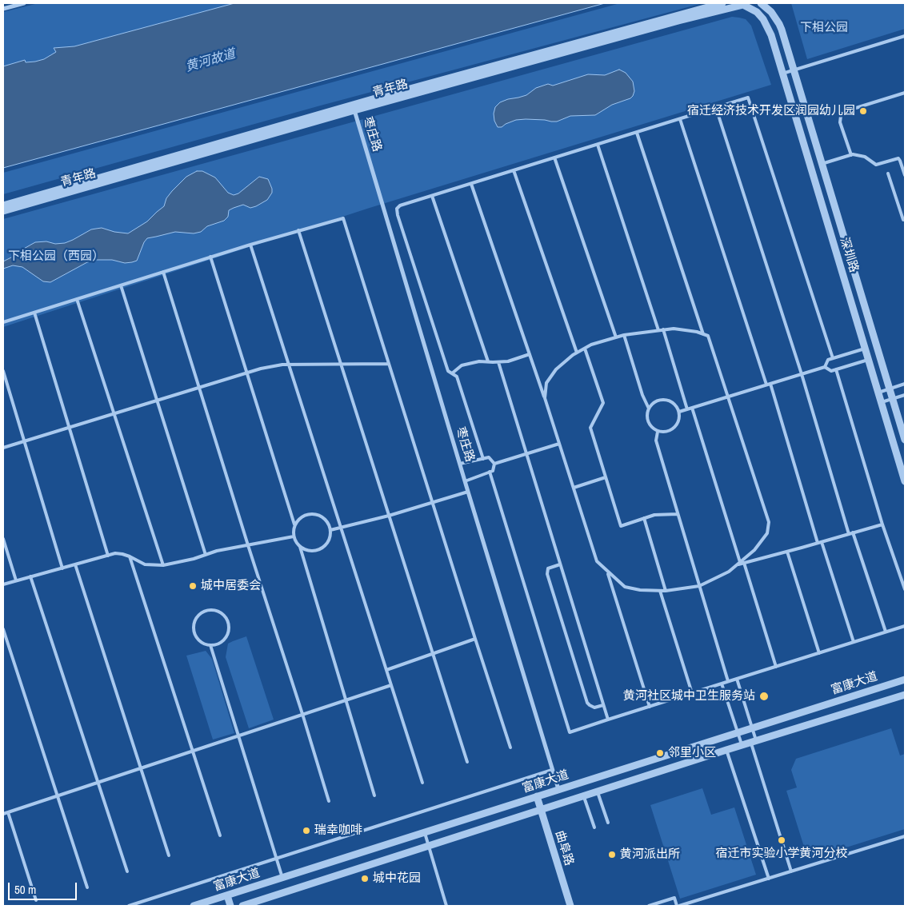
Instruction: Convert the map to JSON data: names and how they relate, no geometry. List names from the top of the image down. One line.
{"streets":{"street":["青年路","枣庄路","深圳路","富康大道","曲阜路"]},"crossings":[["青年路","枣庄路"],["青年路","深圳路"],["枣庄路","富康大道"],["富康大道","曲阜路"]],"water":["黄河故道"],"parks":["下相公园","下相公园（西园）"],"places":["宿迁经济技术开发区润园幼儿园","城中居委会","黄河社区城中卫生服务站","邻里小区","瑞幸咖啡","宿迁市实验小学黄河分校","黄河派出所","城中花园"],"scale_bar":"50 m"}
